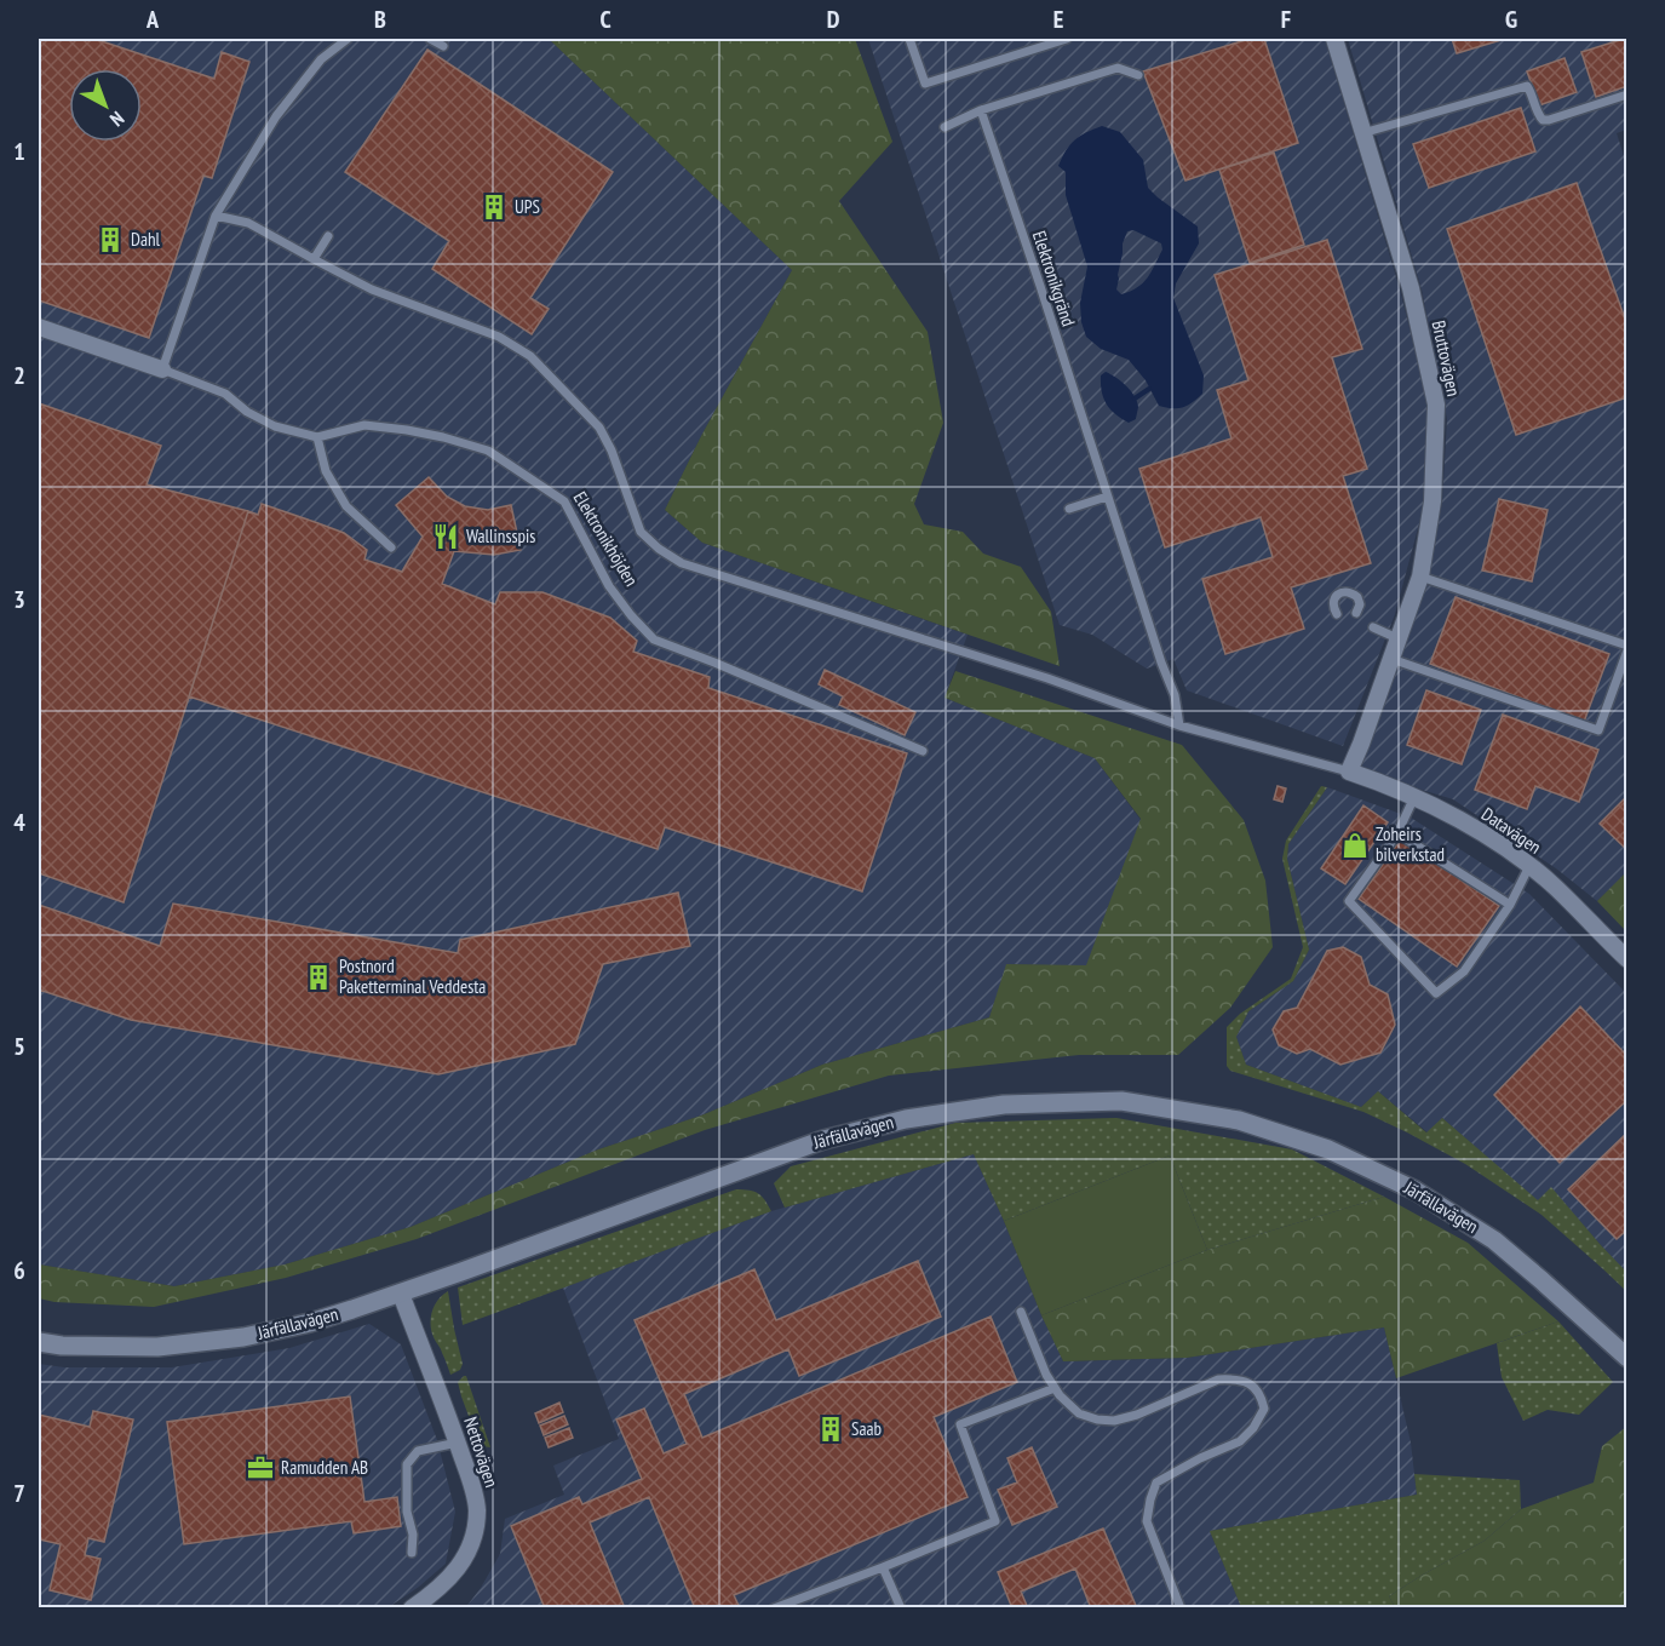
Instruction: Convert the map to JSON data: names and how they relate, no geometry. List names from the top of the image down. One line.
{"streets":{"street":["Bruttovägen","Elektronikhöjden","Datavägen","Järfällavägen","Nettovägen"],"lane":["Elektronikgränd"]},"crossings":[["Elektronikgränd","Elektronikhöjden"],["Bruttovägen","Datavägen"],["Järfällavägen","Nettovägen"]],"places":{"building":["UPS","Dahl","Postnord Paketterminal Veddesta","Saab"],"restaurant":["Wallinsspis"],"shop":["Zoheirs bilverkstad"],"office":["Ramudden AB"]},"north":"bottom right","grid":{"columns":["A","B","C","D","E","F","G"],"rows":["1","2","3","4","5","6","7"]}}
